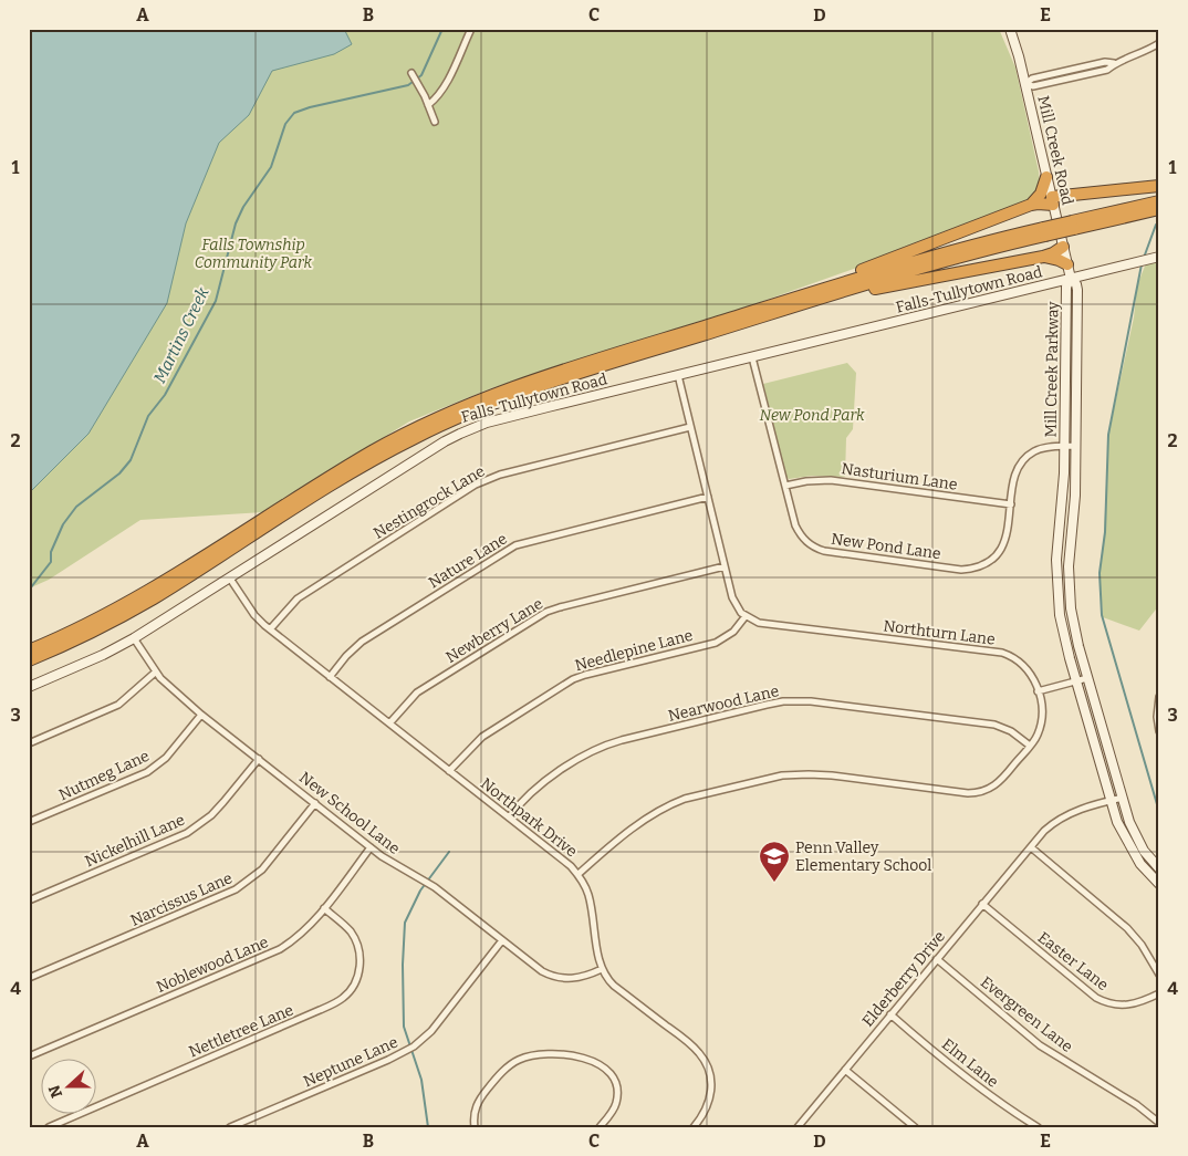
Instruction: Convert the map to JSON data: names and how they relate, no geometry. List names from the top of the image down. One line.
{"streets":{"main road":["Mill Creek Road","Falls-Tullytown Road","Mill Creek Parkway"],"street":["Nasturium Lane","Nestingrock Lane","New Pond Lane","Nature Lane","Newberry Lane","Northturn Lane","Needlepine Lane","Nearwood Lane","Nutmeg Lane","New School Lane","Northpark Drive","Nickelhill Lane","Narcissus Lane","Easter Lane","Noblewood Lane","Elderberry Drive","Evergreen Lane","Nettletree Lane","Neptune Lane","Elm Lane"]},"crossings":[["Mill Creek Road","Falls-Tullytown Road"],["Mill Creek Road","Mill Creek Parkway"],["Falls-Tullytown Road","Mill Creek Parkway"],["Falls-Tullytown Road","New Pond Lane"],["Falls-Tullytown Road","New School Lane"],["Falls-Tullytown Road","Northpark Drive"],["Mill Creek Parkway","New Pond Lane"],["Mill Creek Parkway","Elderberry Drive"],["Nasturium Lane","New Pond Lane"],["Nestingrock Lane","Northpark Drive"],["Nature Lane","Northpark Drive"],["Newberry Lane","Northpark Drive"],["Northturn Lane","Needlepine Lane"],["Northturn Lane","Nearwood Lane"],["Northturn Lane","Northpark Drive"],["Needlepine Lane","Northpark Drive"],["Nearwood Lane","Northpark Drive"],["Nutmeg Lane","New School Lane"],["New School Lane","Northpark Drive"],["New School Lane","Nickelhill Lane"],["New School Lane","Narcissus Lane"],["New School Lane","Noblewood Lane"],["New School Lane","Neptune Lane"],["Easter Lane","Elderberry Drive"],["Noblewood Lane","Nettletree Lane"],["Elderberry Drive","Evergreen Lane"],["Elderberry Drive","Elm Lane"]],"water":["Martins Creek"],"parks":["Falls Township Community Park","New Pond Park"],"places":{"school or university":["Penn Valley Elementary School"]},"north":"left","grid":{"columns":["A","B","C","D","E"],"rows":["1","2","3","4"]}}
